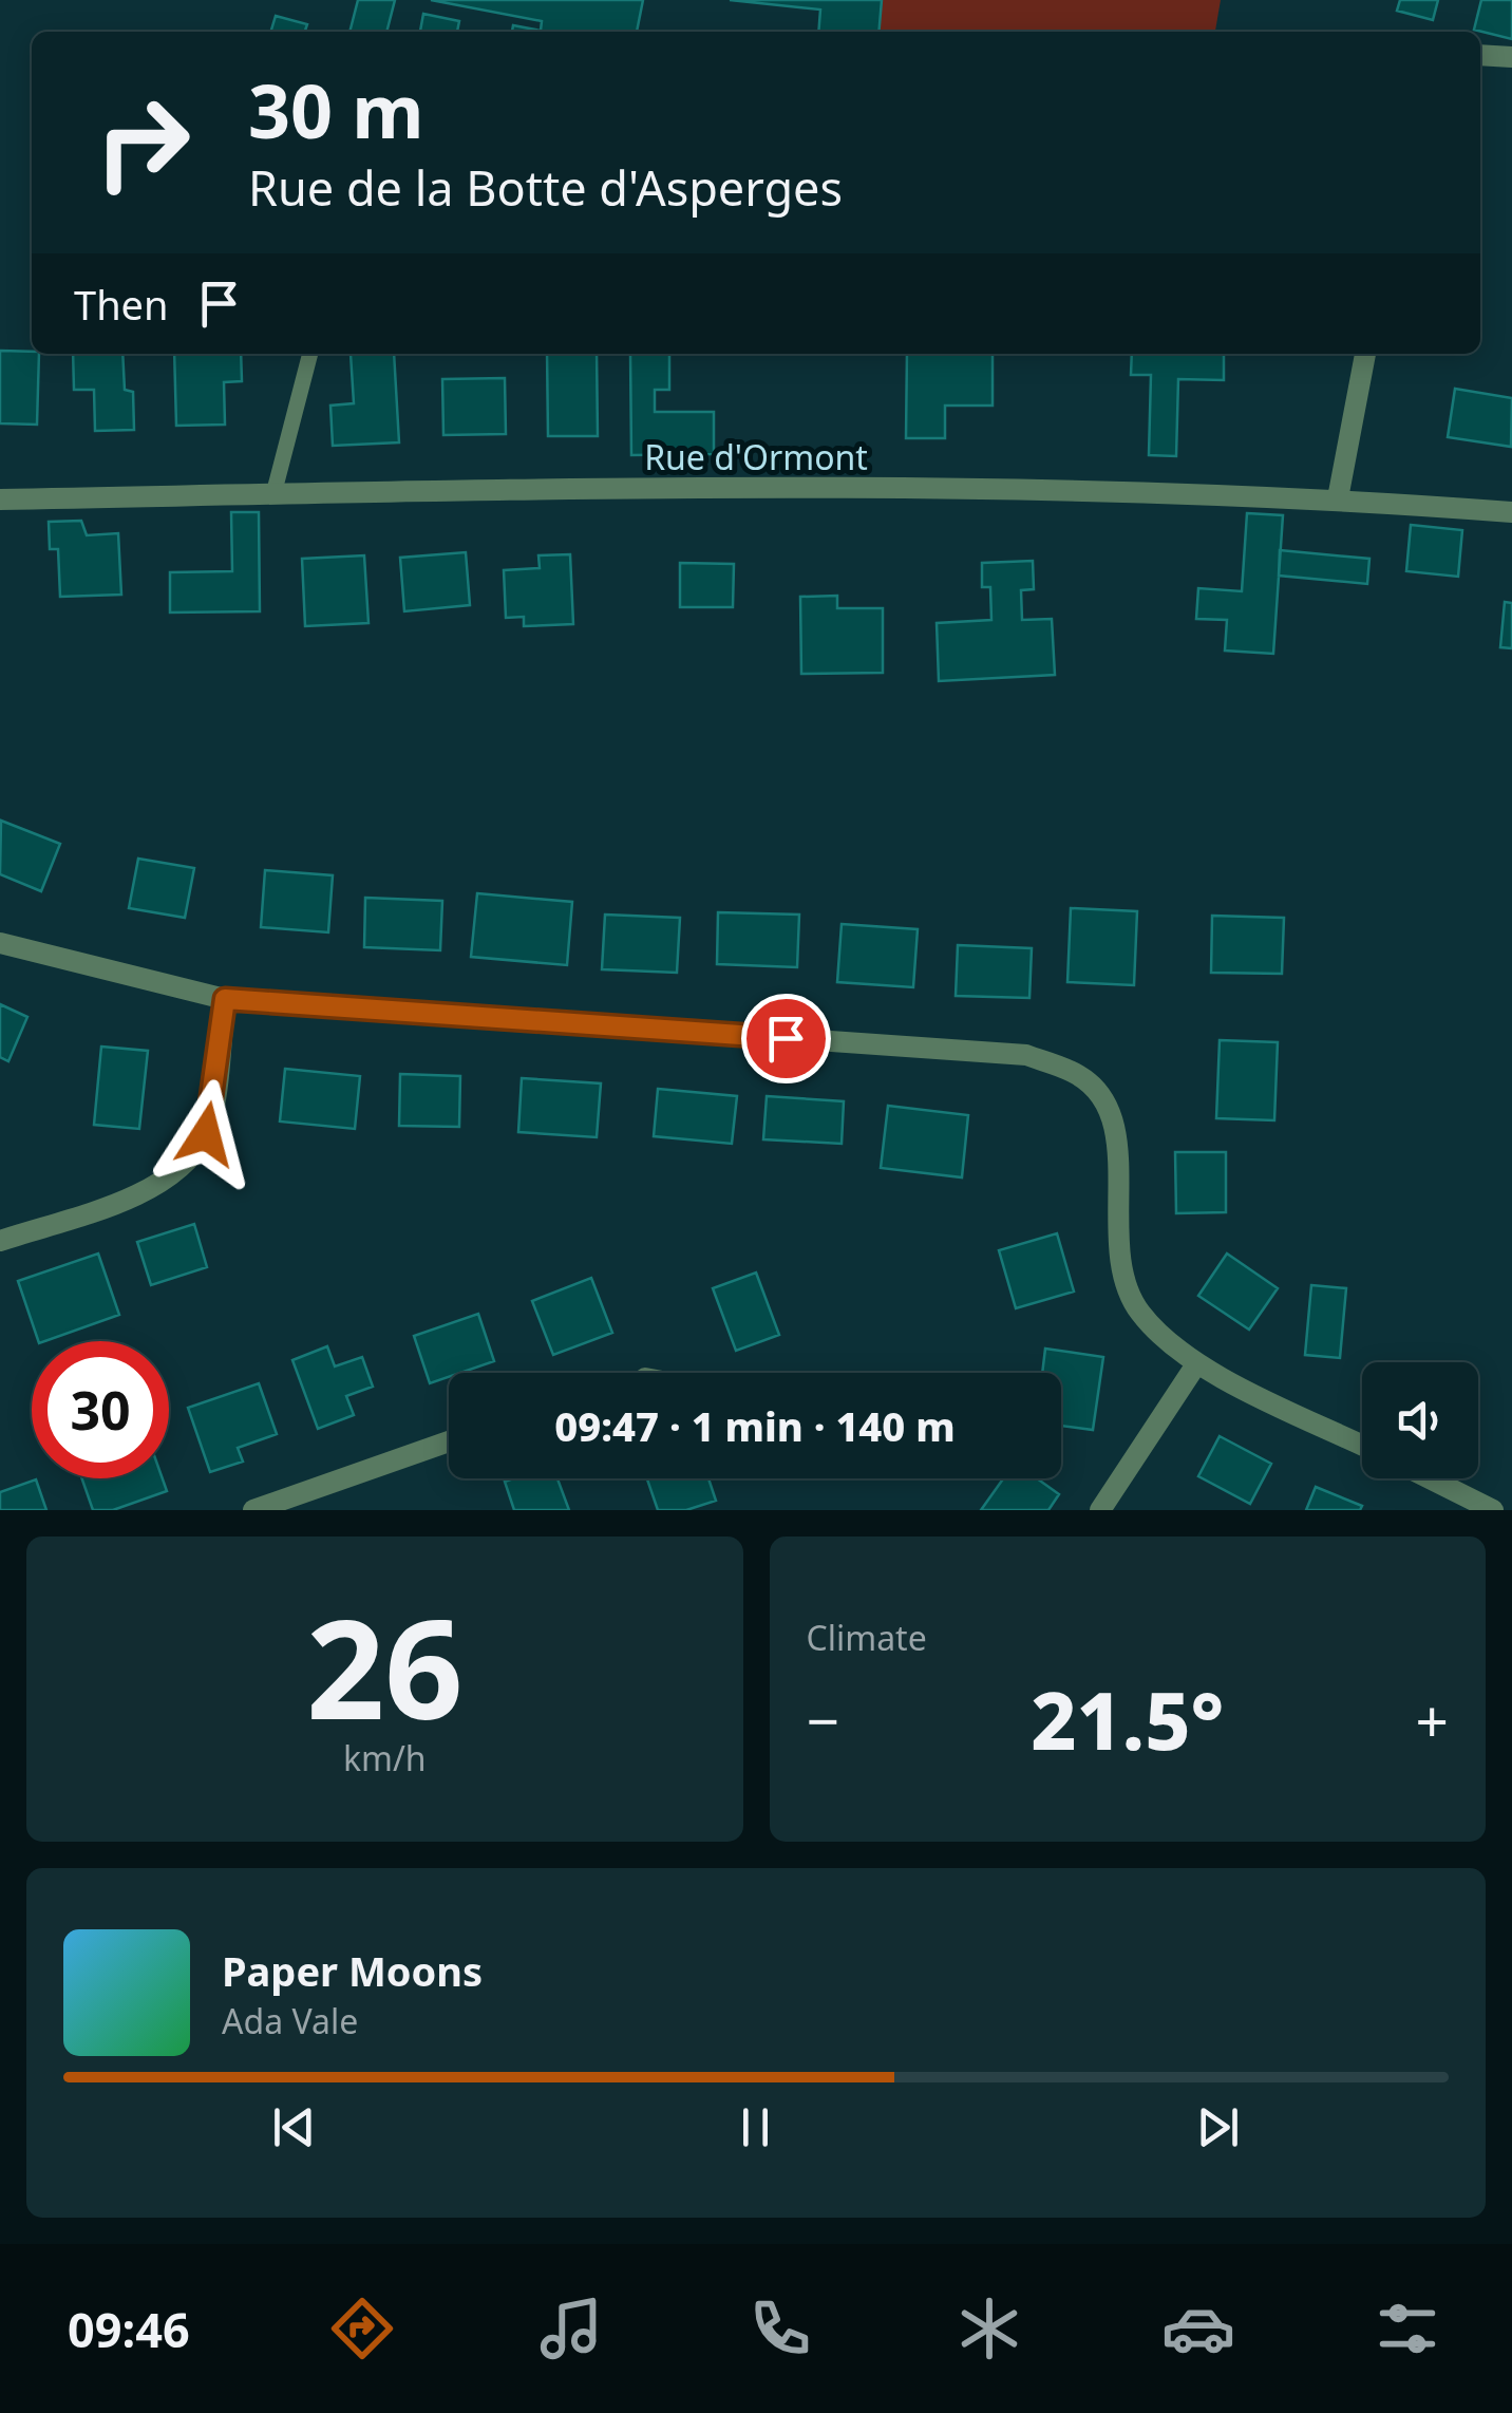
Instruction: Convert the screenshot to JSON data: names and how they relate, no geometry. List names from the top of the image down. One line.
{"streets":{"street":["Rue d'Ormont"]},"page":{"turn":["30 m","Rue de la Botte d'Asperges"],"then":"Then","limit":"30","trip":"09:47 · 1 min · 140 m","tile":[["26","km/h"],"Climate"],"heat":["−","21.5°","+"],"song":["Paper Moons","Ada Vale"],"tabs":"09:46"}}
